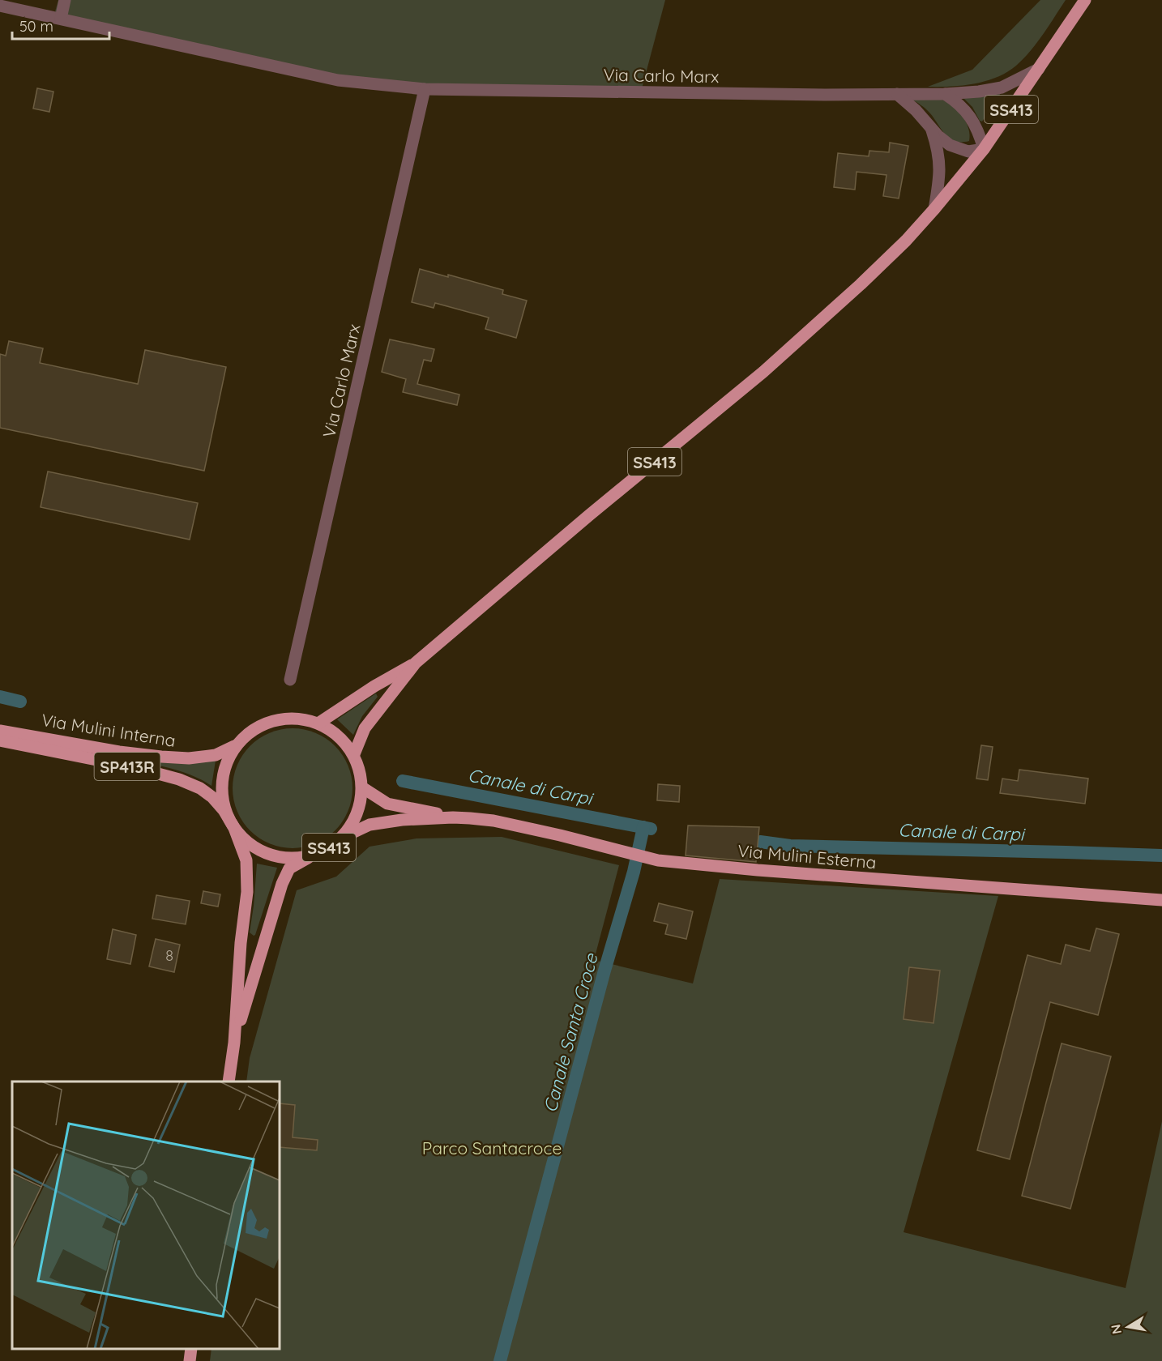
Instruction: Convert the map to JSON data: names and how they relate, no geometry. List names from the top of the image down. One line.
{"streets":{"main road":["SS413","Via Mulini Interna","SP413R","Via Mulini Esterna"],"street":["Via Carlo Marx"]},"crossings":[["Via Carlo Marx","SS413"],["SS413","Via Mulini Interna"],["SS413","Via Mulini Esterna"],["Via Mulini Interna","Via Mulini Esterna"]],"water":["Canale di Carpi","Canale Santa Croce"],"parks":["Parco Santacroce"],"house_numbers":["8"],"scale_bar":"50 m","north":"left"}
